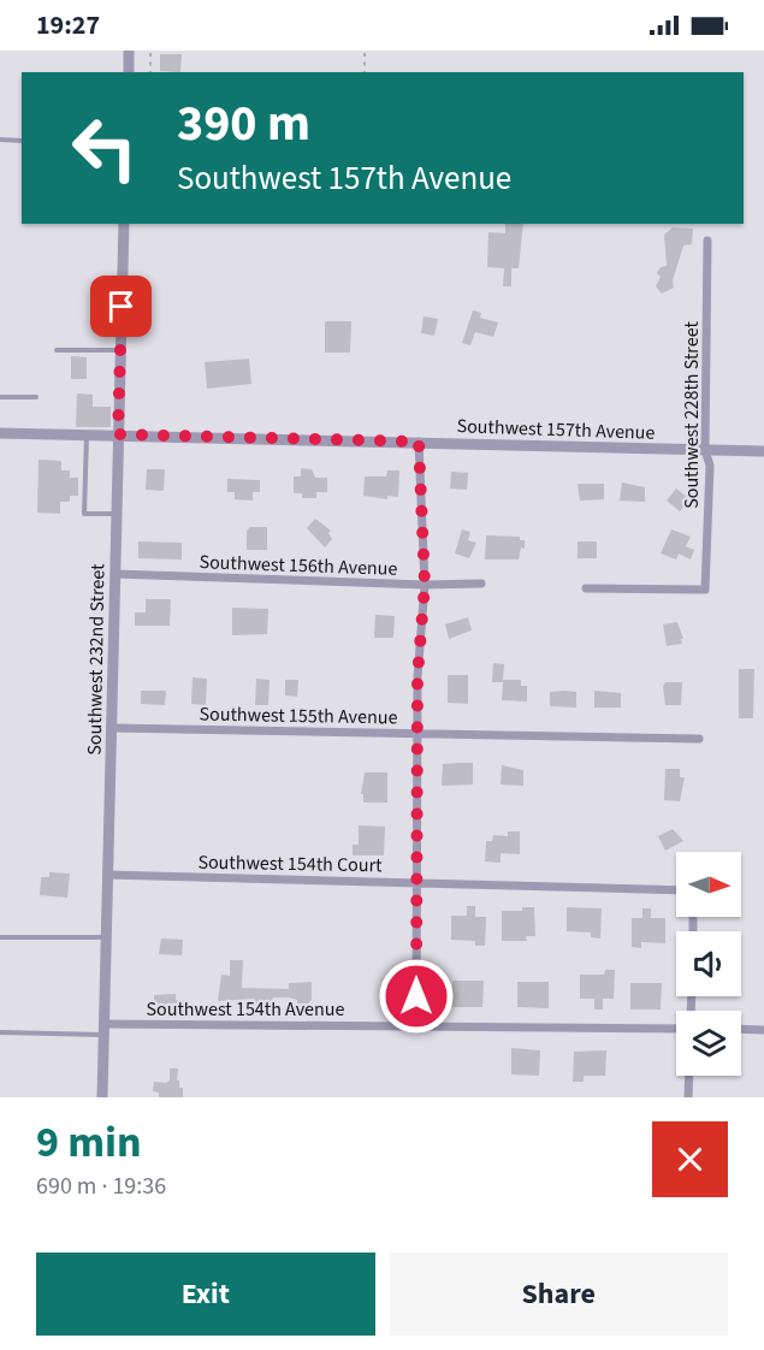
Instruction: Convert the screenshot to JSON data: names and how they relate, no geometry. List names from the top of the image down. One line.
{"streets":{"street":["Southwest 228th Street","Southwest 157th Avenue","Southwest 156th Avenue","Southwest 232nd Street","Southwest 155th Avenue","Southwest 154th Court","Southwest 154th Avenue"]},"crossings":[["Southwest 228th Street","Southwest 157th Avenue"],["Southwest 157th Avenue","Southwest 232nd Street"],["Southwest 156th Avenue","Southwest 232nd Street"],["Southwest 232nd Street","Southwest 155th Avenue"],["Southwest 232nd Street","Southwest 154th Court"],["Southwest 232nd Street","Southwest 154th Avenue"]],"north":"right","page":{"status":"19:27","turn":["390 m","Southwest 157th Avenue"],"heading":["9 min","690 m · 19:36"],"buttons":["Exit","Share"]}}
